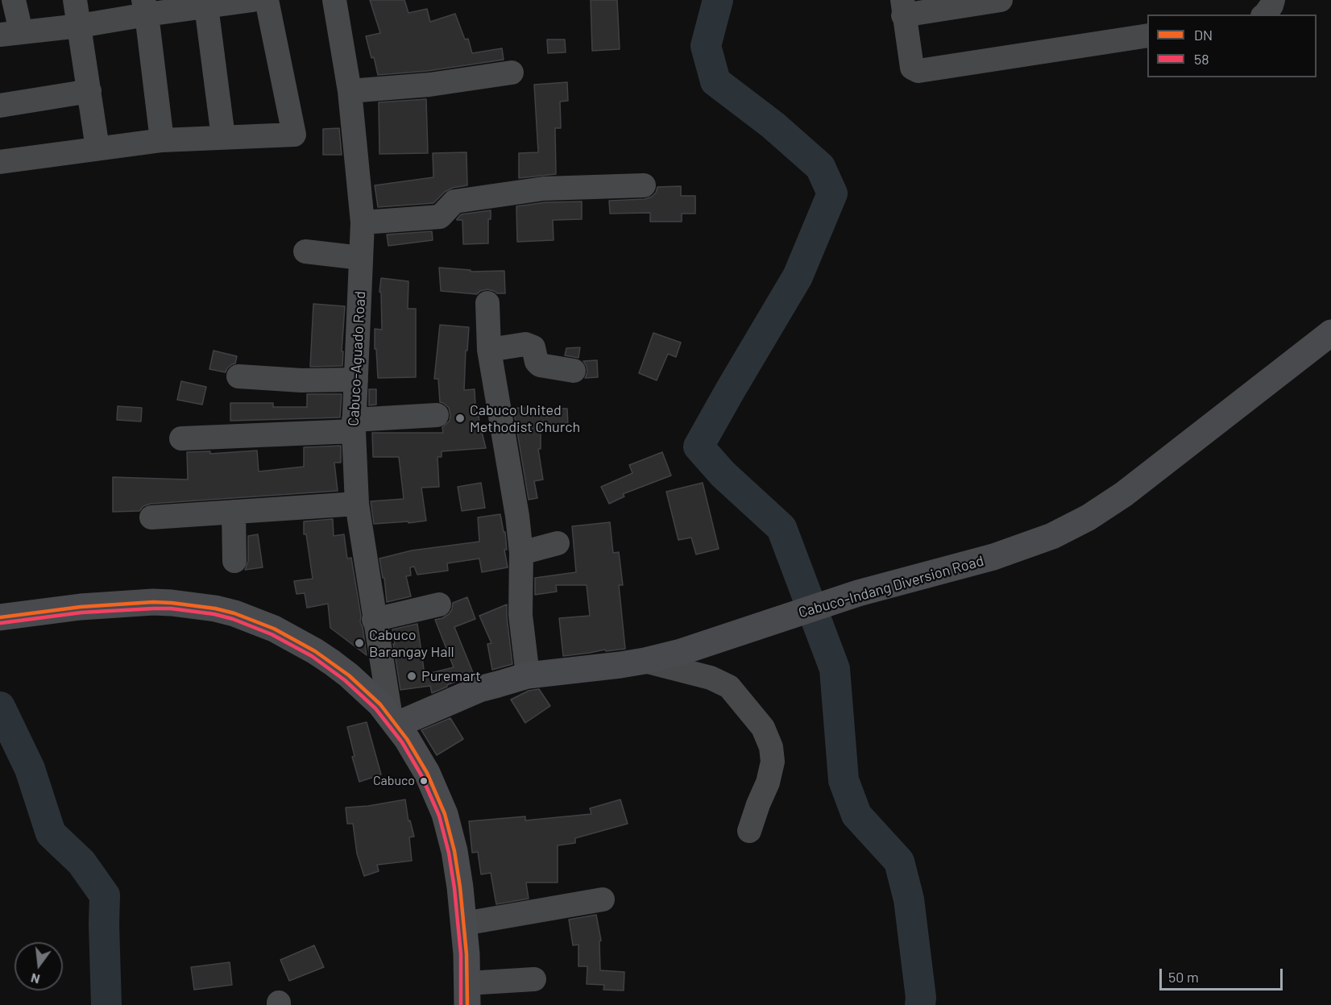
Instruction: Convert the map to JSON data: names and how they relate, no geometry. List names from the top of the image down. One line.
{"streets":{"main road":["Cabuco-Indang Diversion Road"],"street":["Cabuco-Aguado Road"]},"crossings":[["Cabuco-Aguado Road","Cabuco-Indang Diversion Road"]],"places":["Cabuco United Methodist Church","Cabuco Barangay Hall","Puremart","Cabuco"],"lines":["transit line DN","transit line 58"],"legend":["DN","58"],"scale_bar":"50 m","north":"bottom"}
